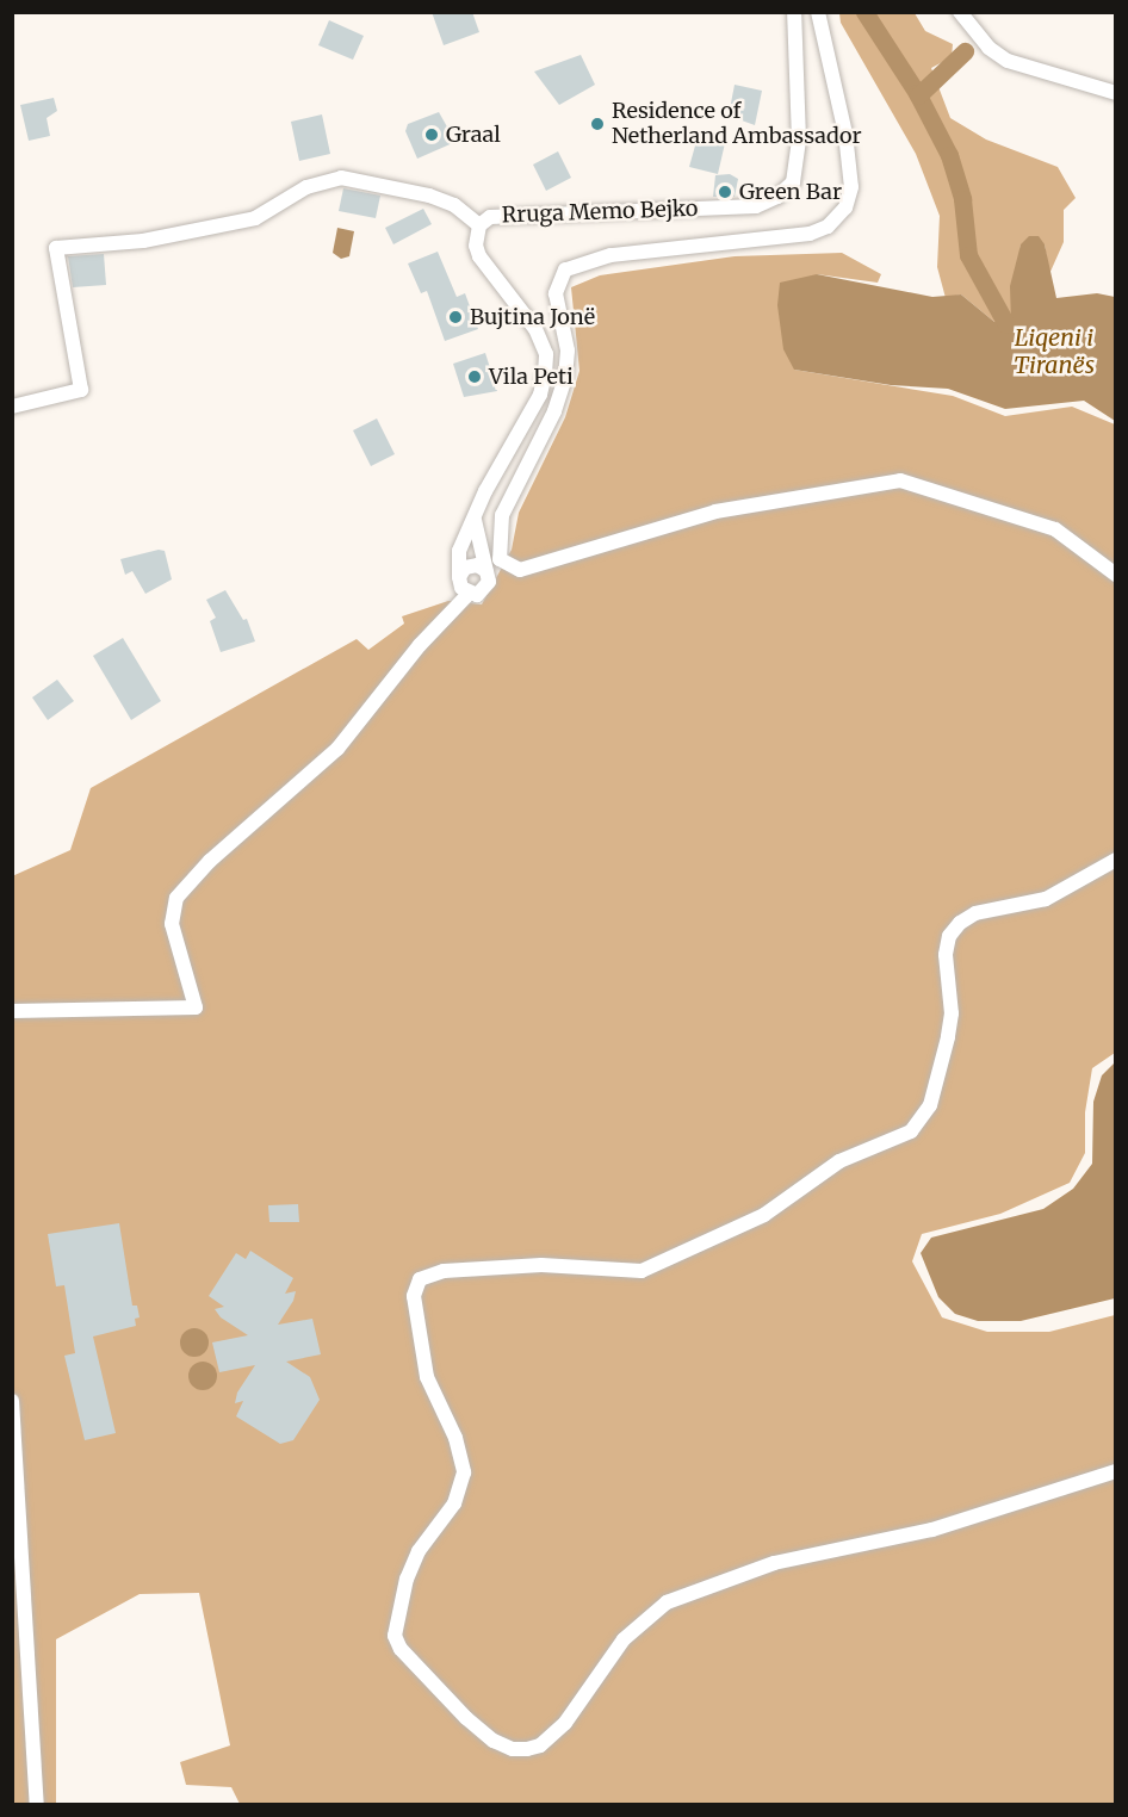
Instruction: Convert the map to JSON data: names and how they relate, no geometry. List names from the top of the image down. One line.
{"streets":{"street":["Rruga Memo Bejko"]},"water":["Liqeni i Tiranës"],"places":["Residence of Netherland Ambassador","Graal","Green Bar","Bujtina Jonë","Vila Peti"]}
